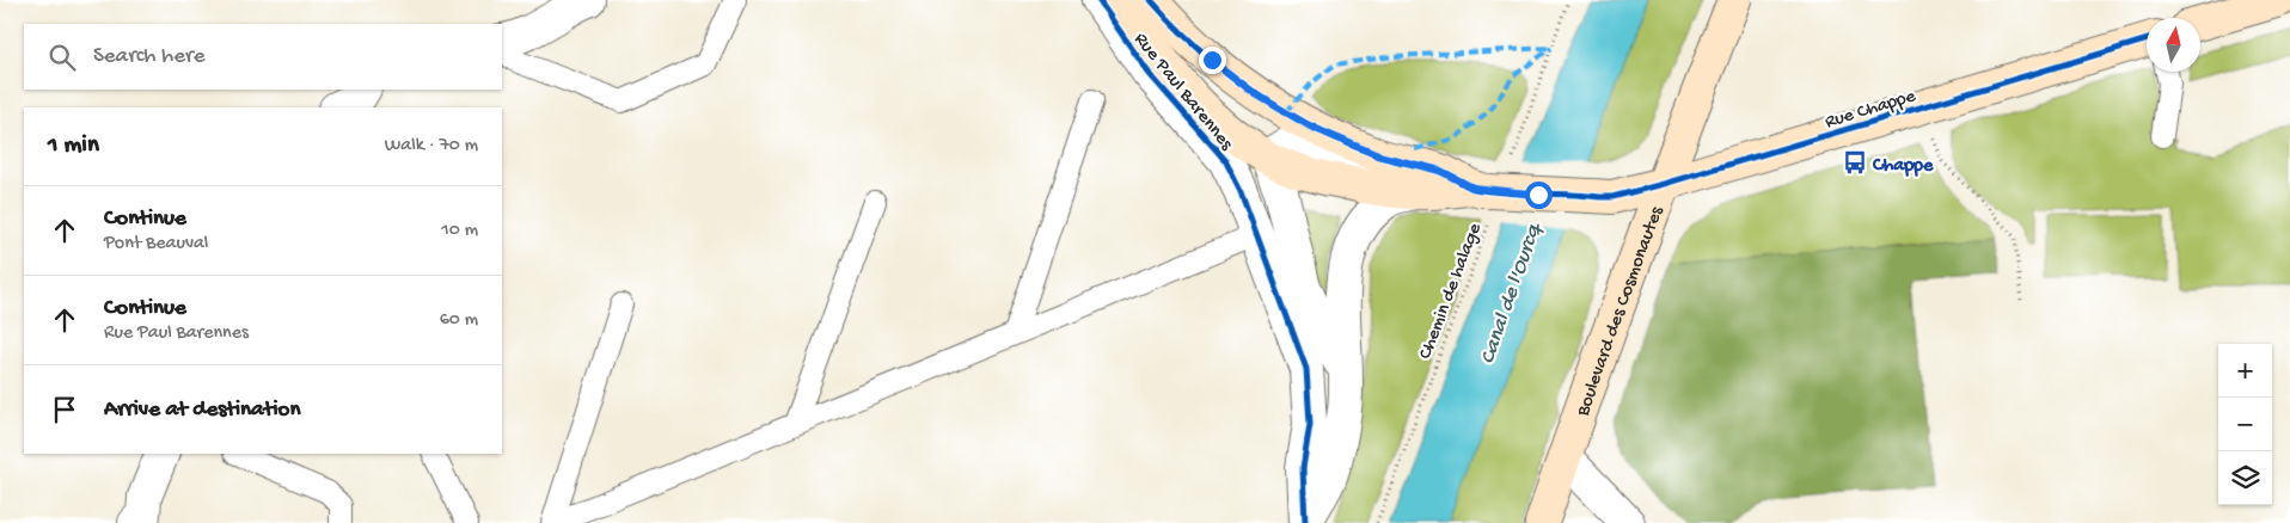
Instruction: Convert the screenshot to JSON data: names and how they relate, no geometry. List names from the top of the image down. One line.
{"streets":{"street":["Rue Paul Barennes","Rue Chappe","Boulevard des Cosmonautes"],"path":["Chemin de halage"]},"crossings":[["Rue Paul Barennes","Rue Chappe"],["Rue Chappe","Boulevard des Cosmonautes"]],"water":["Canal de l'Ourcq"],"places":{"bus stop":["Chappe"]},"north":"top","page":{"search":"Search here","heading":["1 min","Walk · 70 m"],"list":[["Continue","Pont Beauval","10 m"],["Continue","Rue Paul Barennes","60 m"],"Arrive at destination"],"map_buttons":["+","−"]}}
